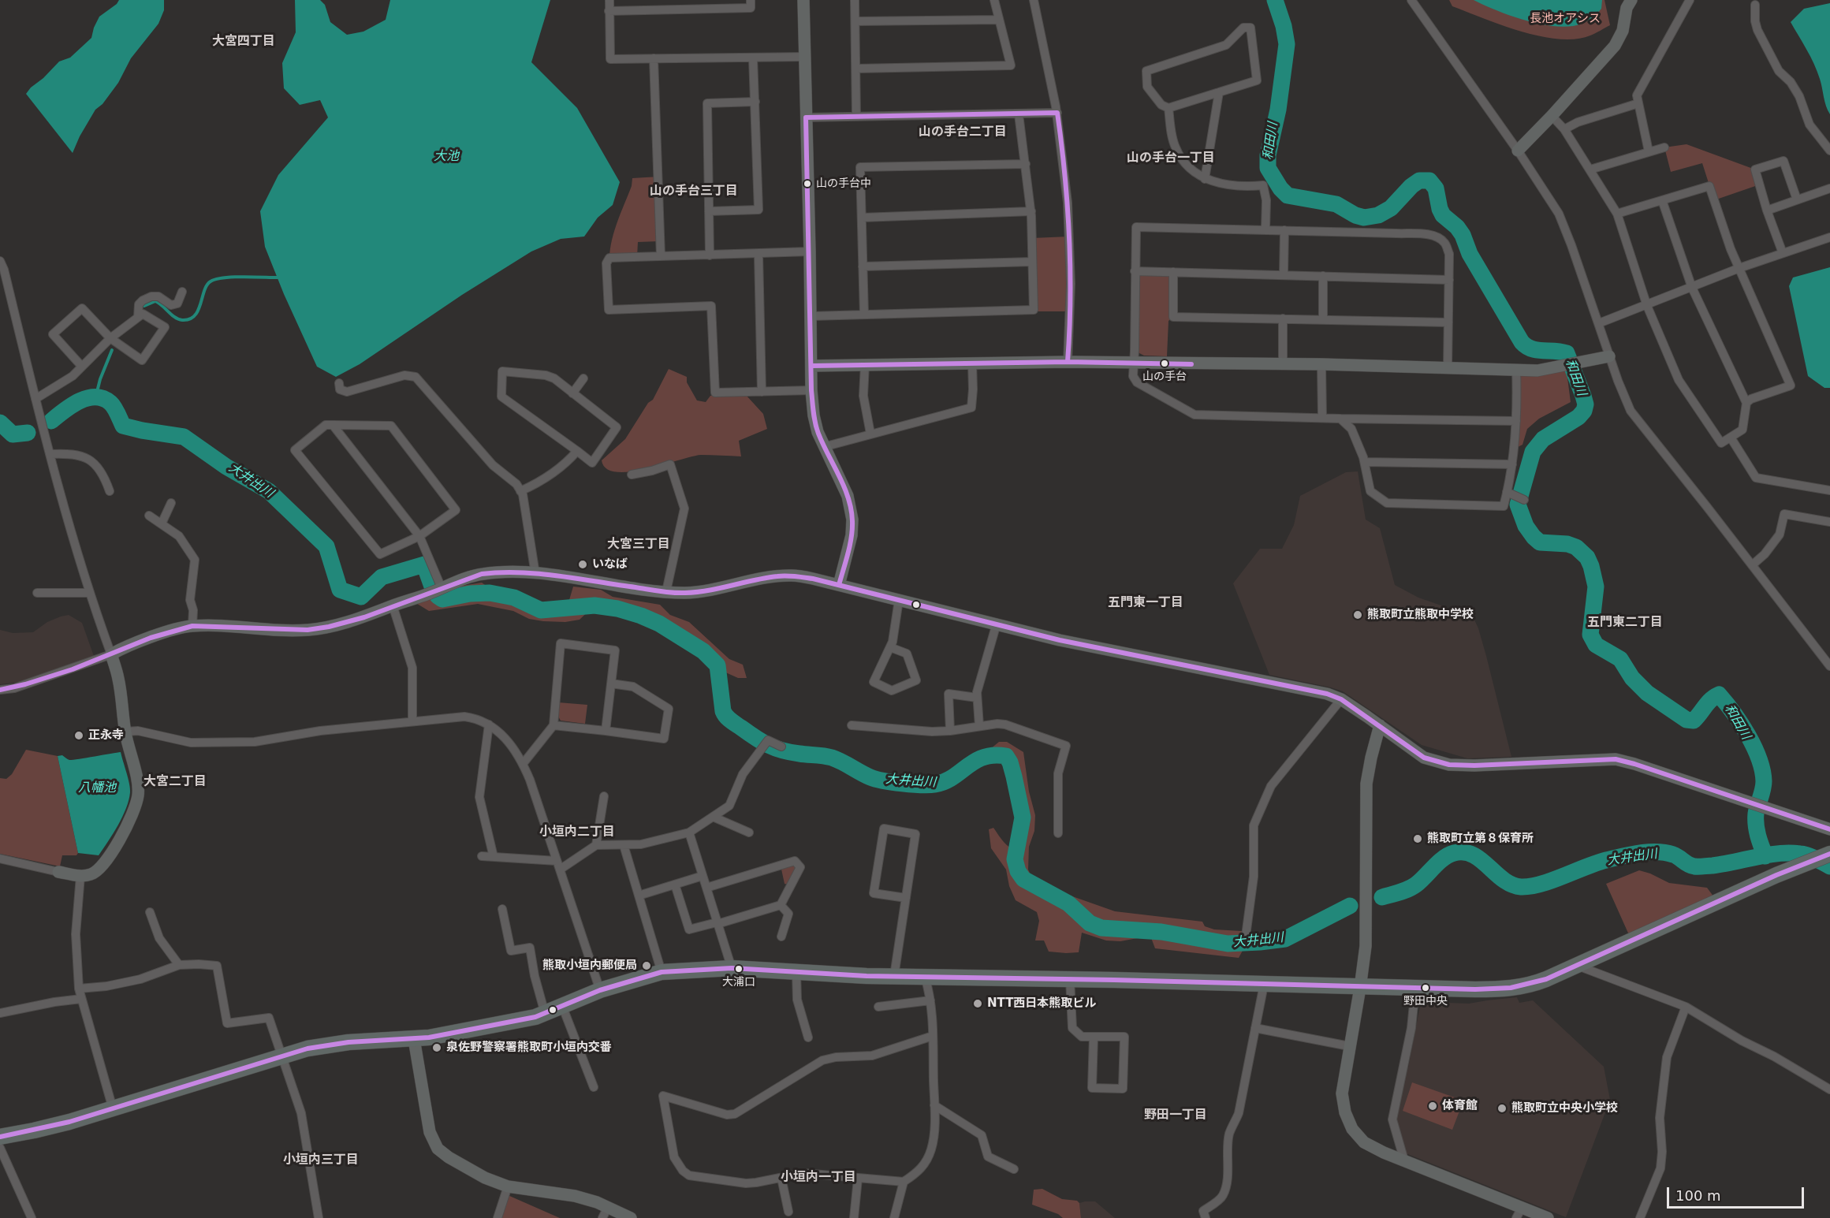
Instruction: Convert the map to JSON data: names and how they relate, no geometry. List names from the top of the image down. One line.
{"districts":["大宮四丁目","山の手台二丁目","山の手台一丁目","山の手台三丁目","大宮三丁目","五門東一丁目","五門東二丁目","大宮二丁目","小垣内二丁目","野田一丁目","小垣内三丁目","小垣内一丁目"],"water":["和田川","大池","大井出川","八幡池"],"parks":["長池オアシス"],"places":["山の手台中","山の手台","いなば","熊取町立熊取中学校","正永寺","熊取町立第８保育所","熊取小垣内郵便局","大浦口","野田中央","NTT西日本熊取ビル","泉佐野警察署熊取町小垣内交番","体育館","熊取町立中央小学校"],"scale_bar":"100 m"}
